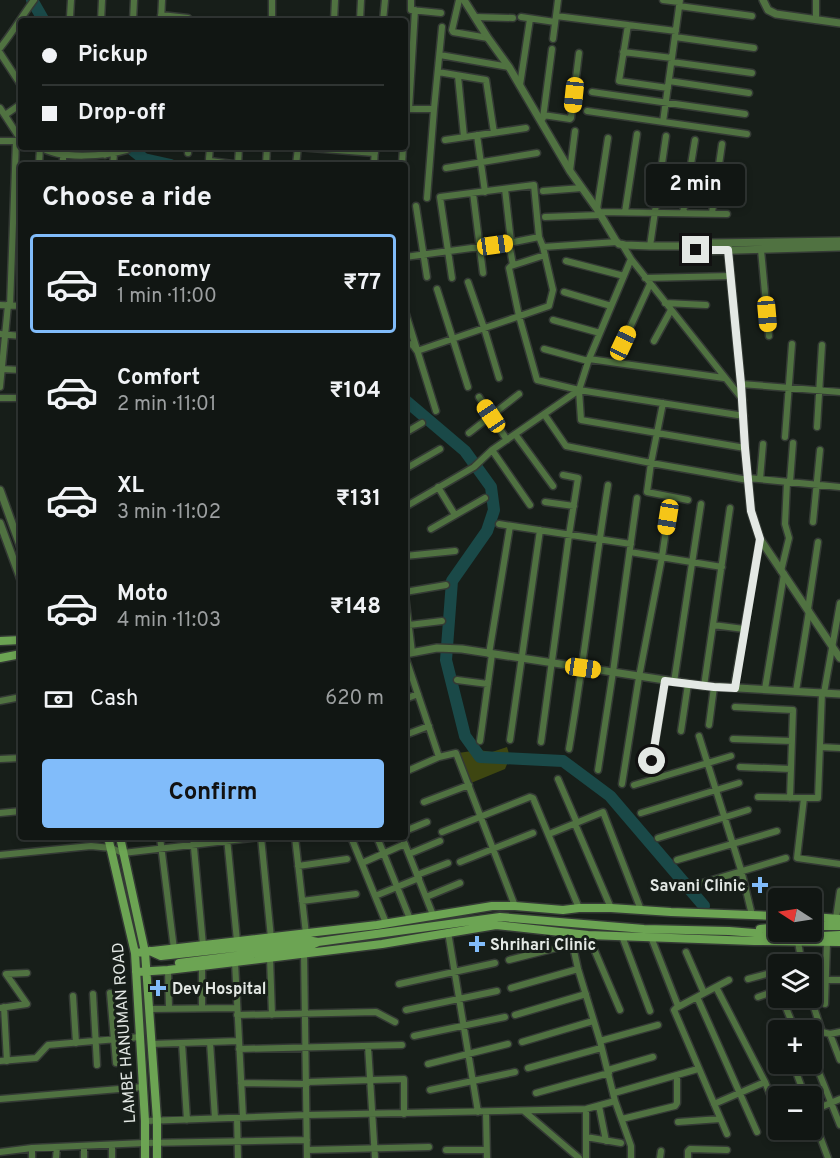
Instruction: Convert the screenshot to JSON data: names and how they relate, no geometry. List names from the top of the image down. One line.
{"streets":{"main road":["LAMBE HANUMAN ROAD"]},"places":{"health":["Savani Clinic","Shrihari Clinic","Dev Hospital"]},"north":"left","page":{"banner":["Pickup","Drop-off"],"heading":"Choose a ride","bubble":"2 min","list":[{"name":"Economy","note":"1 min · 11:00","value":"₹77"},{"name":"Comfort","note":"2 min · 11:01","value":"₹104"},{"name":"XL","note":"3 min · 11:02","value":"₹131"},{"name":"Moto","note":"4 min · 11:03","value":"₹148"}],"pay":["Cash","620 m"],"buttons":"Confirm","map_buttons":["+","−"]}}
